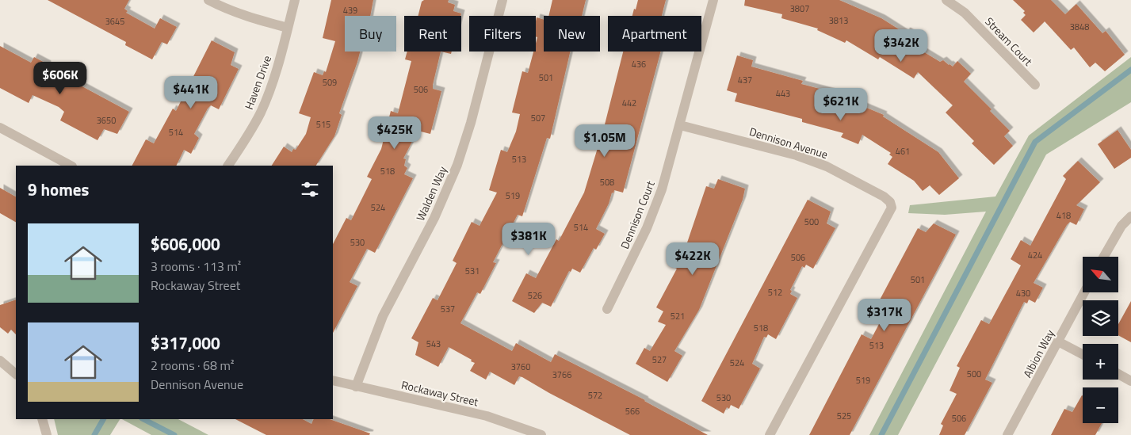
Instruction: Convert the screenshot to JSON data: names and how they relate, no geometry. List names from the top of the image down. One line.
{"streets":{"street":["Stream Court","Haven Drive","Dennison Avenue","Walden Way","Dennison Court","Albion Way","Rockaway Street"]},"crossings":[["Dennison Avenue","Dennison Court"],["Walden Way","Rockaway Street"]],"house_numbers":["3807","439","3813","3645","3848","436","501","437","509","506","443","442","507","3650","515","514","461","513","518","508","519","524","418","500","514","530","424","506","531","501","512","430","526","537","521","518","543","513","527","524","3760","500","3766","519","572","530","566","525","506"],"north":"top left","page":{"chip":["Buy","Rent","Filters","New","Apartment"],"price":["$342K","$606K","$441K","$621K","$425K","$1.05M","$381K","$422K","$317K"],"heading":"9 homes","list":[{"name":"$606,000","note":"3 rooms · 113 m² · Rockaway Street"},{"name":"$317,000","note":"2 rooms · 68 m² · Dennison Avenue"}],"map_buttons":["+","−"]}}
